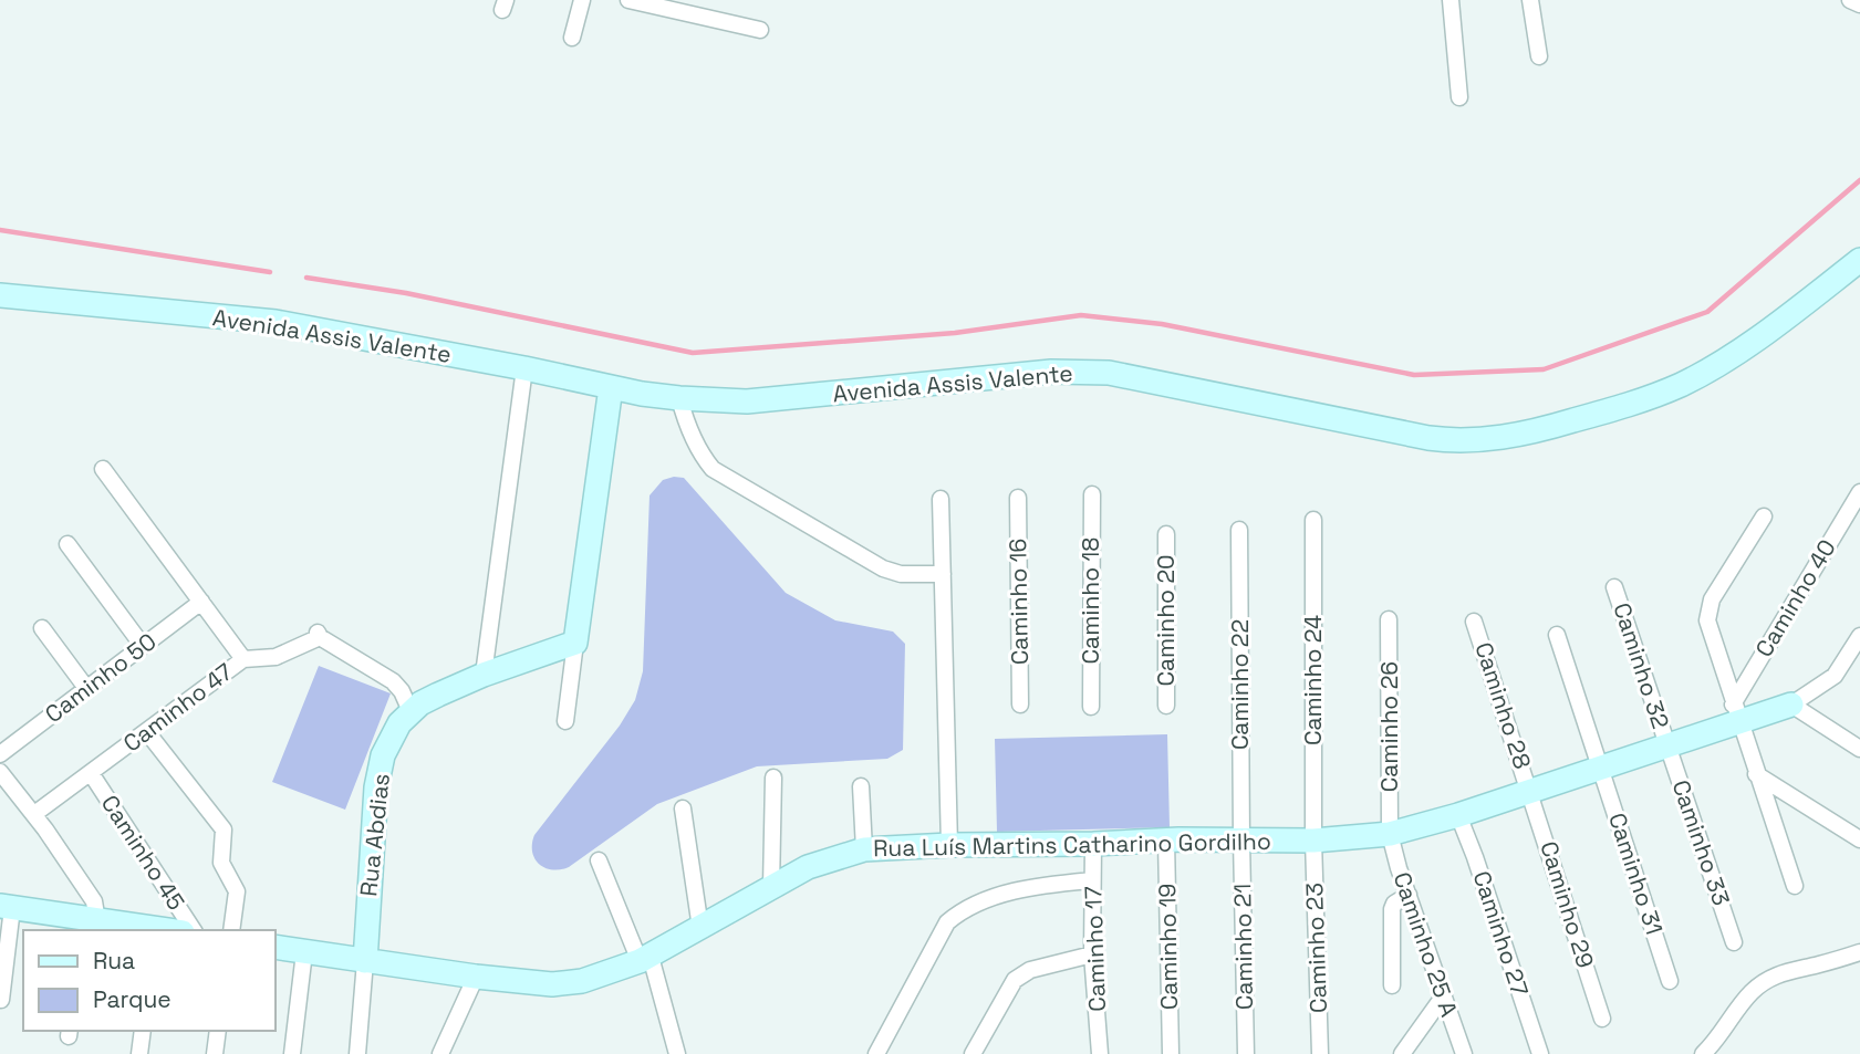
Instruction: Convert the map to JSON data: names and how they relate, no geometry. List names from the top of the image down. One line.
{"streets":{"street":["Avenida Assis Valente","Caminho 40","Caminho 18","Caminho 16","Caminho 20","Caminho 32","Caminho 50","Caminho 24","Caminho 22","Caminho 28","Caminho 47","Caminho 26","Rua Abdias","Caminho 33","Rua Luís Martins Catharino Gordilho","Caminho 45","Caminho 31","Caminho 29","Caminho 27","Caminho 25 A","Caminho 19","Caminho 21","Caminho 23","Caminho 17"]},"crossings":[["Caminho 40","Rua Luís Martins Catharino Gordilho"],["Caminho 32","Caminho 33"],["Caminho 32","Rua Luís Martins Catharino Gordilho"],["Caminho 50","Caminho 47"],["Caminho 24","Rua Luís Martins Catharino Gordilho"],["Caminho 24","Caminho 23"],["Caminho 22","Rua Luís Martins Catharino Gordilho"],["Caminho 22","Caminho 21"],["Caminho 28","Rua Luís Martins Catharino Gordilho"],["Caminho 28","Caminho 29"],["Caminho 47","Caminho 45"],["Caminho 26","Rua Luís Martins Catharino Gordilho"],["Caminho 26","Caminho 25 A"],["Rua Abdias","Rua Luís Martins Catharino Gordilho"],["Caminho 33","Rua Luís Martins Catharino Gordilho"],["Rua Luís Martins Catharino Gordilho","Caminho 31"],["Rua Luís Martins Catharino Gordilho","Caminho 29"],["Rua Luís Martins Catharino Gordilho","Caminho 27"],["Rua Luís Martins Catharino Gordilho","Caminho 25 A"],["Rua Luís Martins Catharino Gordilho","Caminho 19"],["Rua Luís Martins Catharino Gordilho","Caminho 21"],["Rua Luís Martins Catharino Gordilho","Caminho 23"],["Rua Luís Martins Catharino Gordilho","Caminho 17"]],"legend":["Rua","Parque"]}
